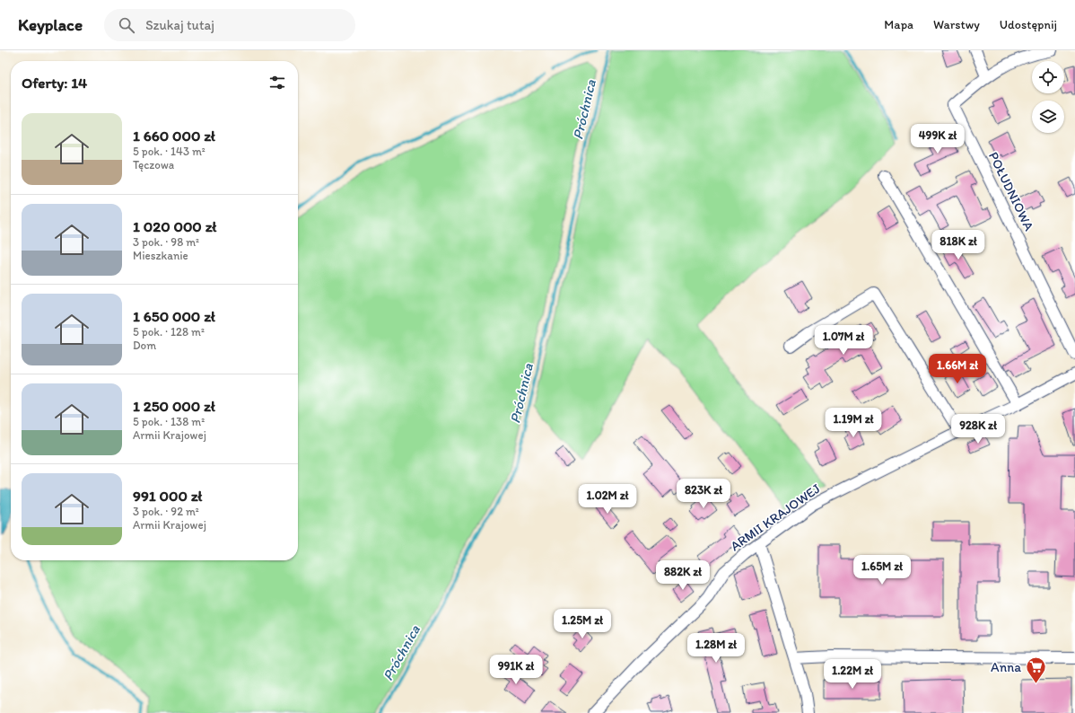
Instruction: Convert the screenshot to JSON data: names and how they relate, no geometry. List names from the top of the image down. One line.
{"streets":{"street":["POŁUDNIOWA","ARMII KRAJOWEJ"]},"water":["Próchnica"],"places":{"supermarket":["Anna"]},"page":{"header":"Keyplace","search":"Szukaj tutaj","nav":["Mapa","Warstwy","Udostępnij"],"heading":"Oferty: 14","list":[{"name":"1 660 000 zł","note":"5 pok. · 143 m² · Tęczowa"},{"name":"1 020 000 zł","note":"3 pok. · 98 m² · Mieszkanie"},{"name":"1 650 000 zł","note":"5 pok. · 128 m² · Dom"},{"name":"1 250 000 zł","note":"5 pok. · 138 m² · Armii Krajowej"},{"name":"991 000 zł","note":"3 pok. · 92 m² · Armii Krajowej"}],"price":["499K zł","818K zł","1.07M zł","1.66M zł","1.19M zł","928K zł","823K zł","1.02M zł","1.65M zł","882K zł","1.25M zł","1.28M zł","991K zł","1.22M zł"]}}
